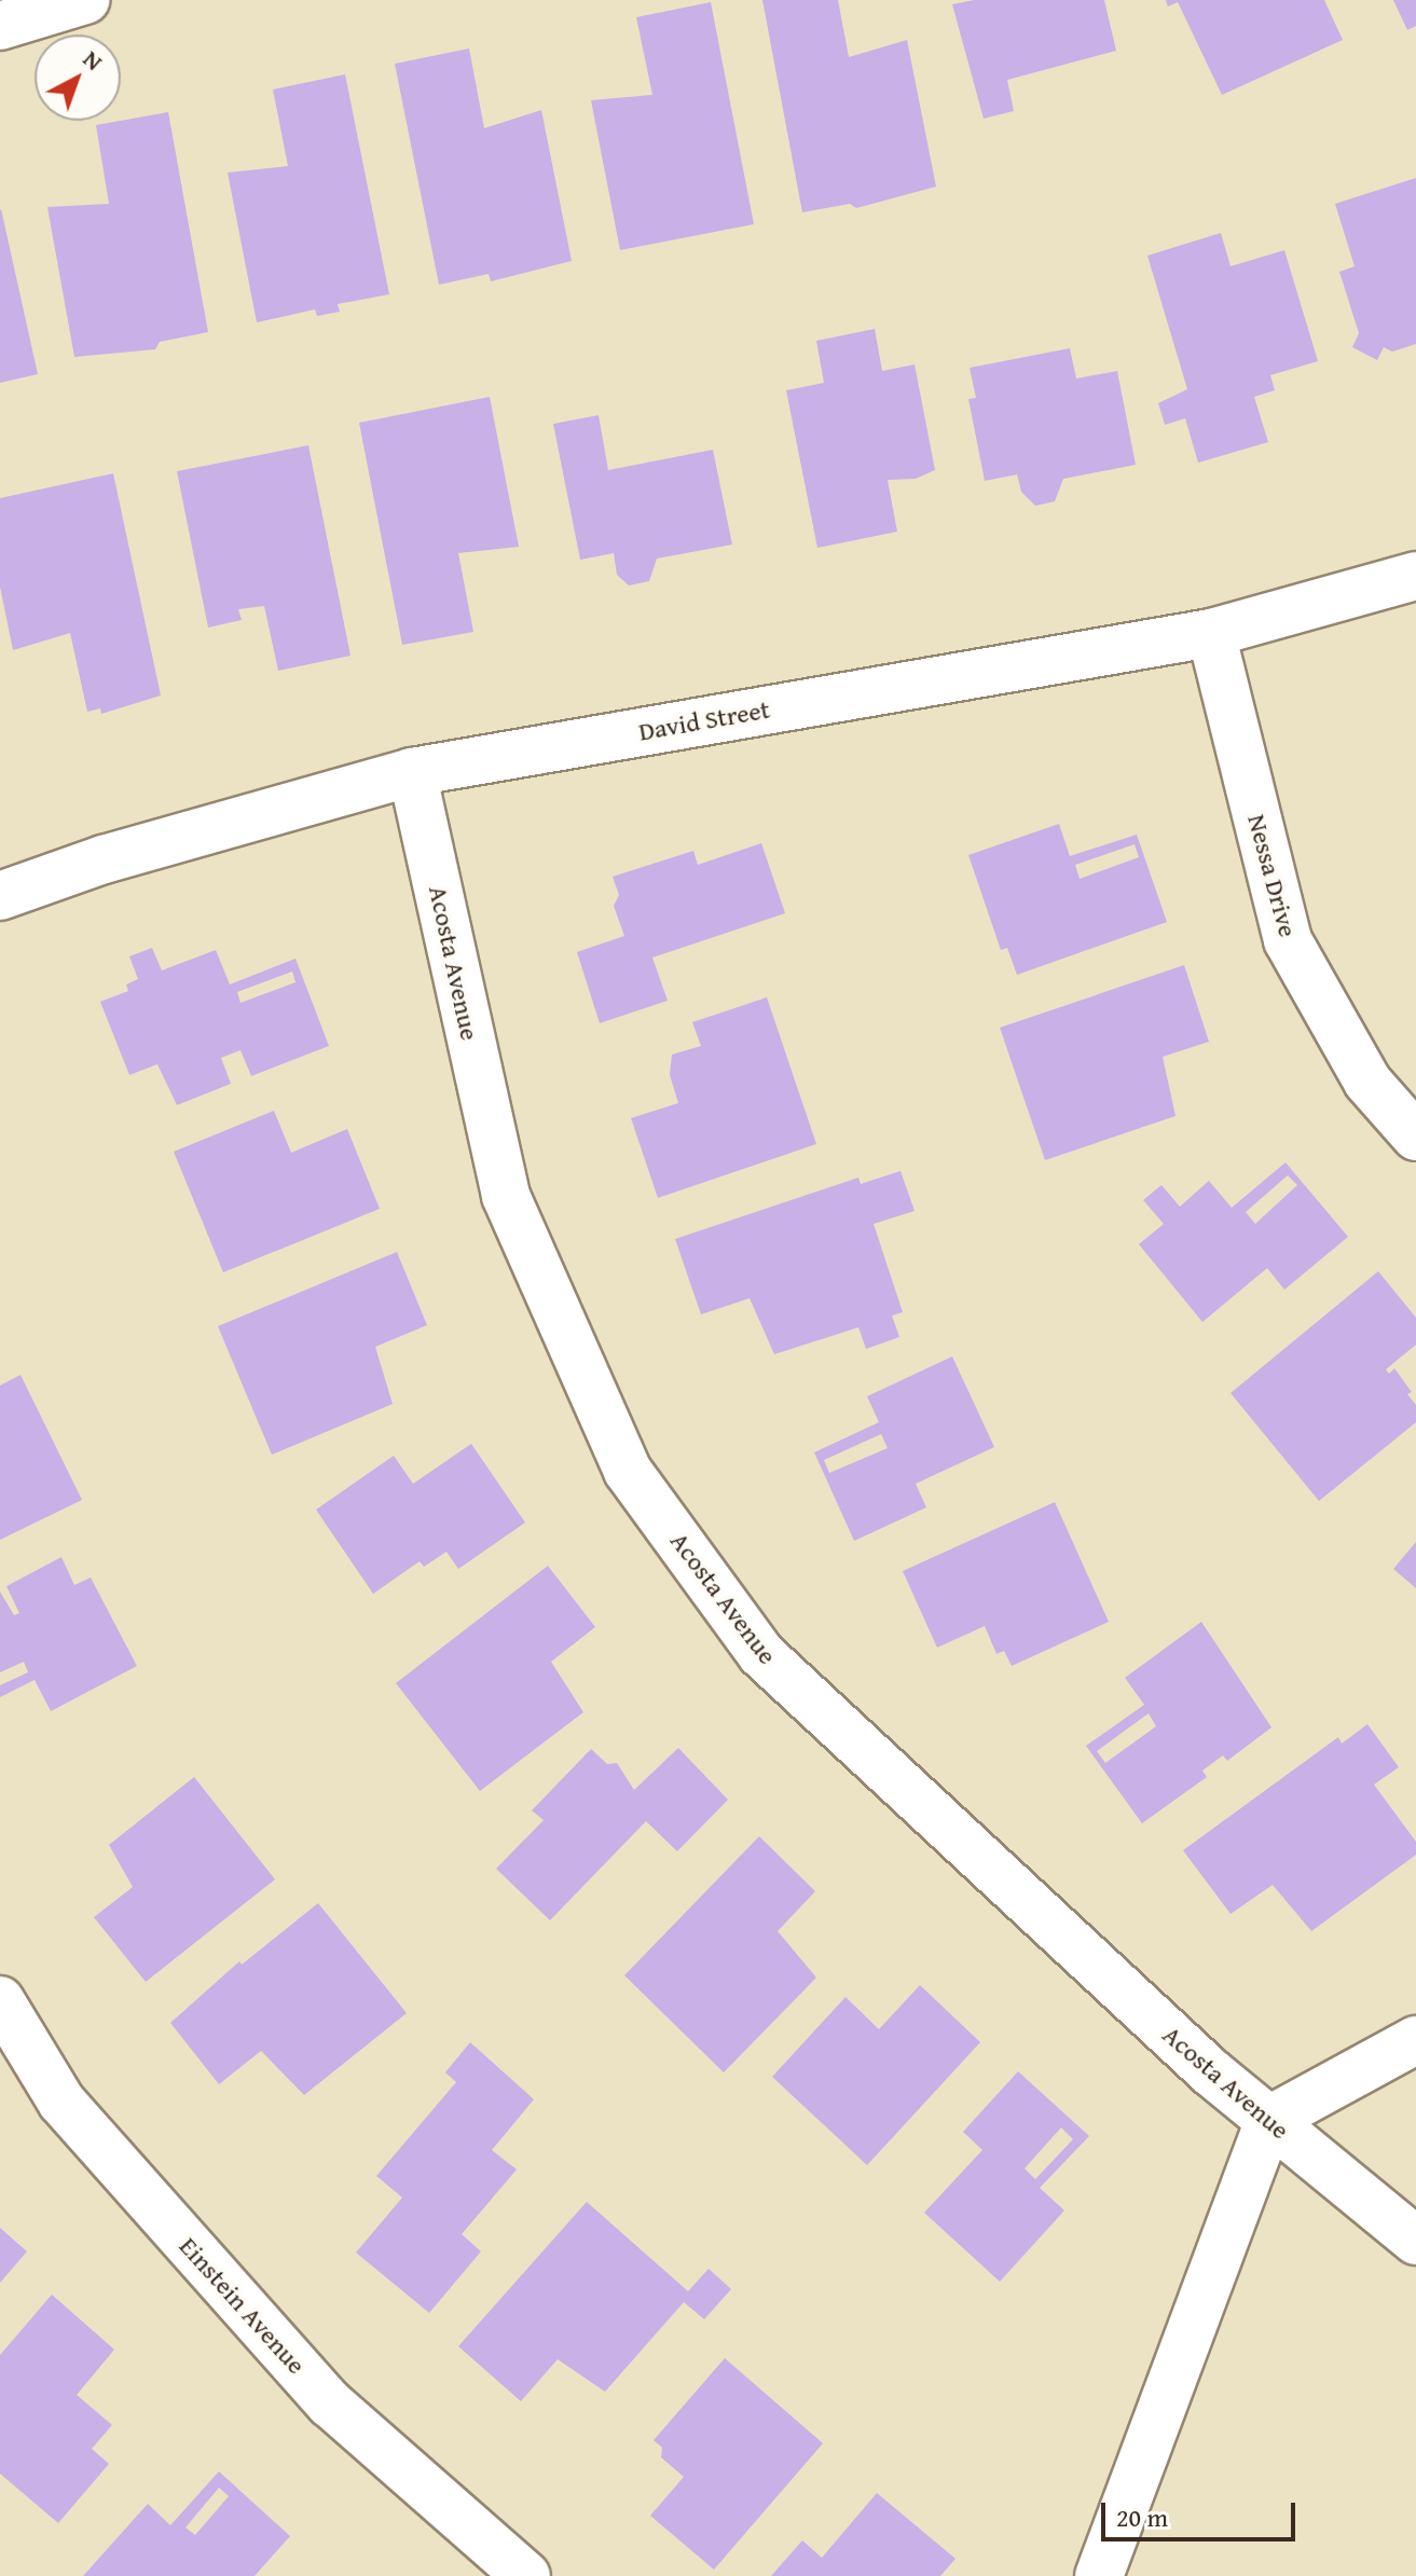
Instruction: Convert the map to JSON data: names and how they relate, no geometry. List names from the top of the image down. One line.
{"streets":{"street":["David Street","Nessa Drive","Acosta Avenue","Einstein Avenue"]},"crossings":[["David Street","Nessa Drive"],["David Street","Acosta Avenue"]],"scale_bar":"20 m","north":"top right"}
